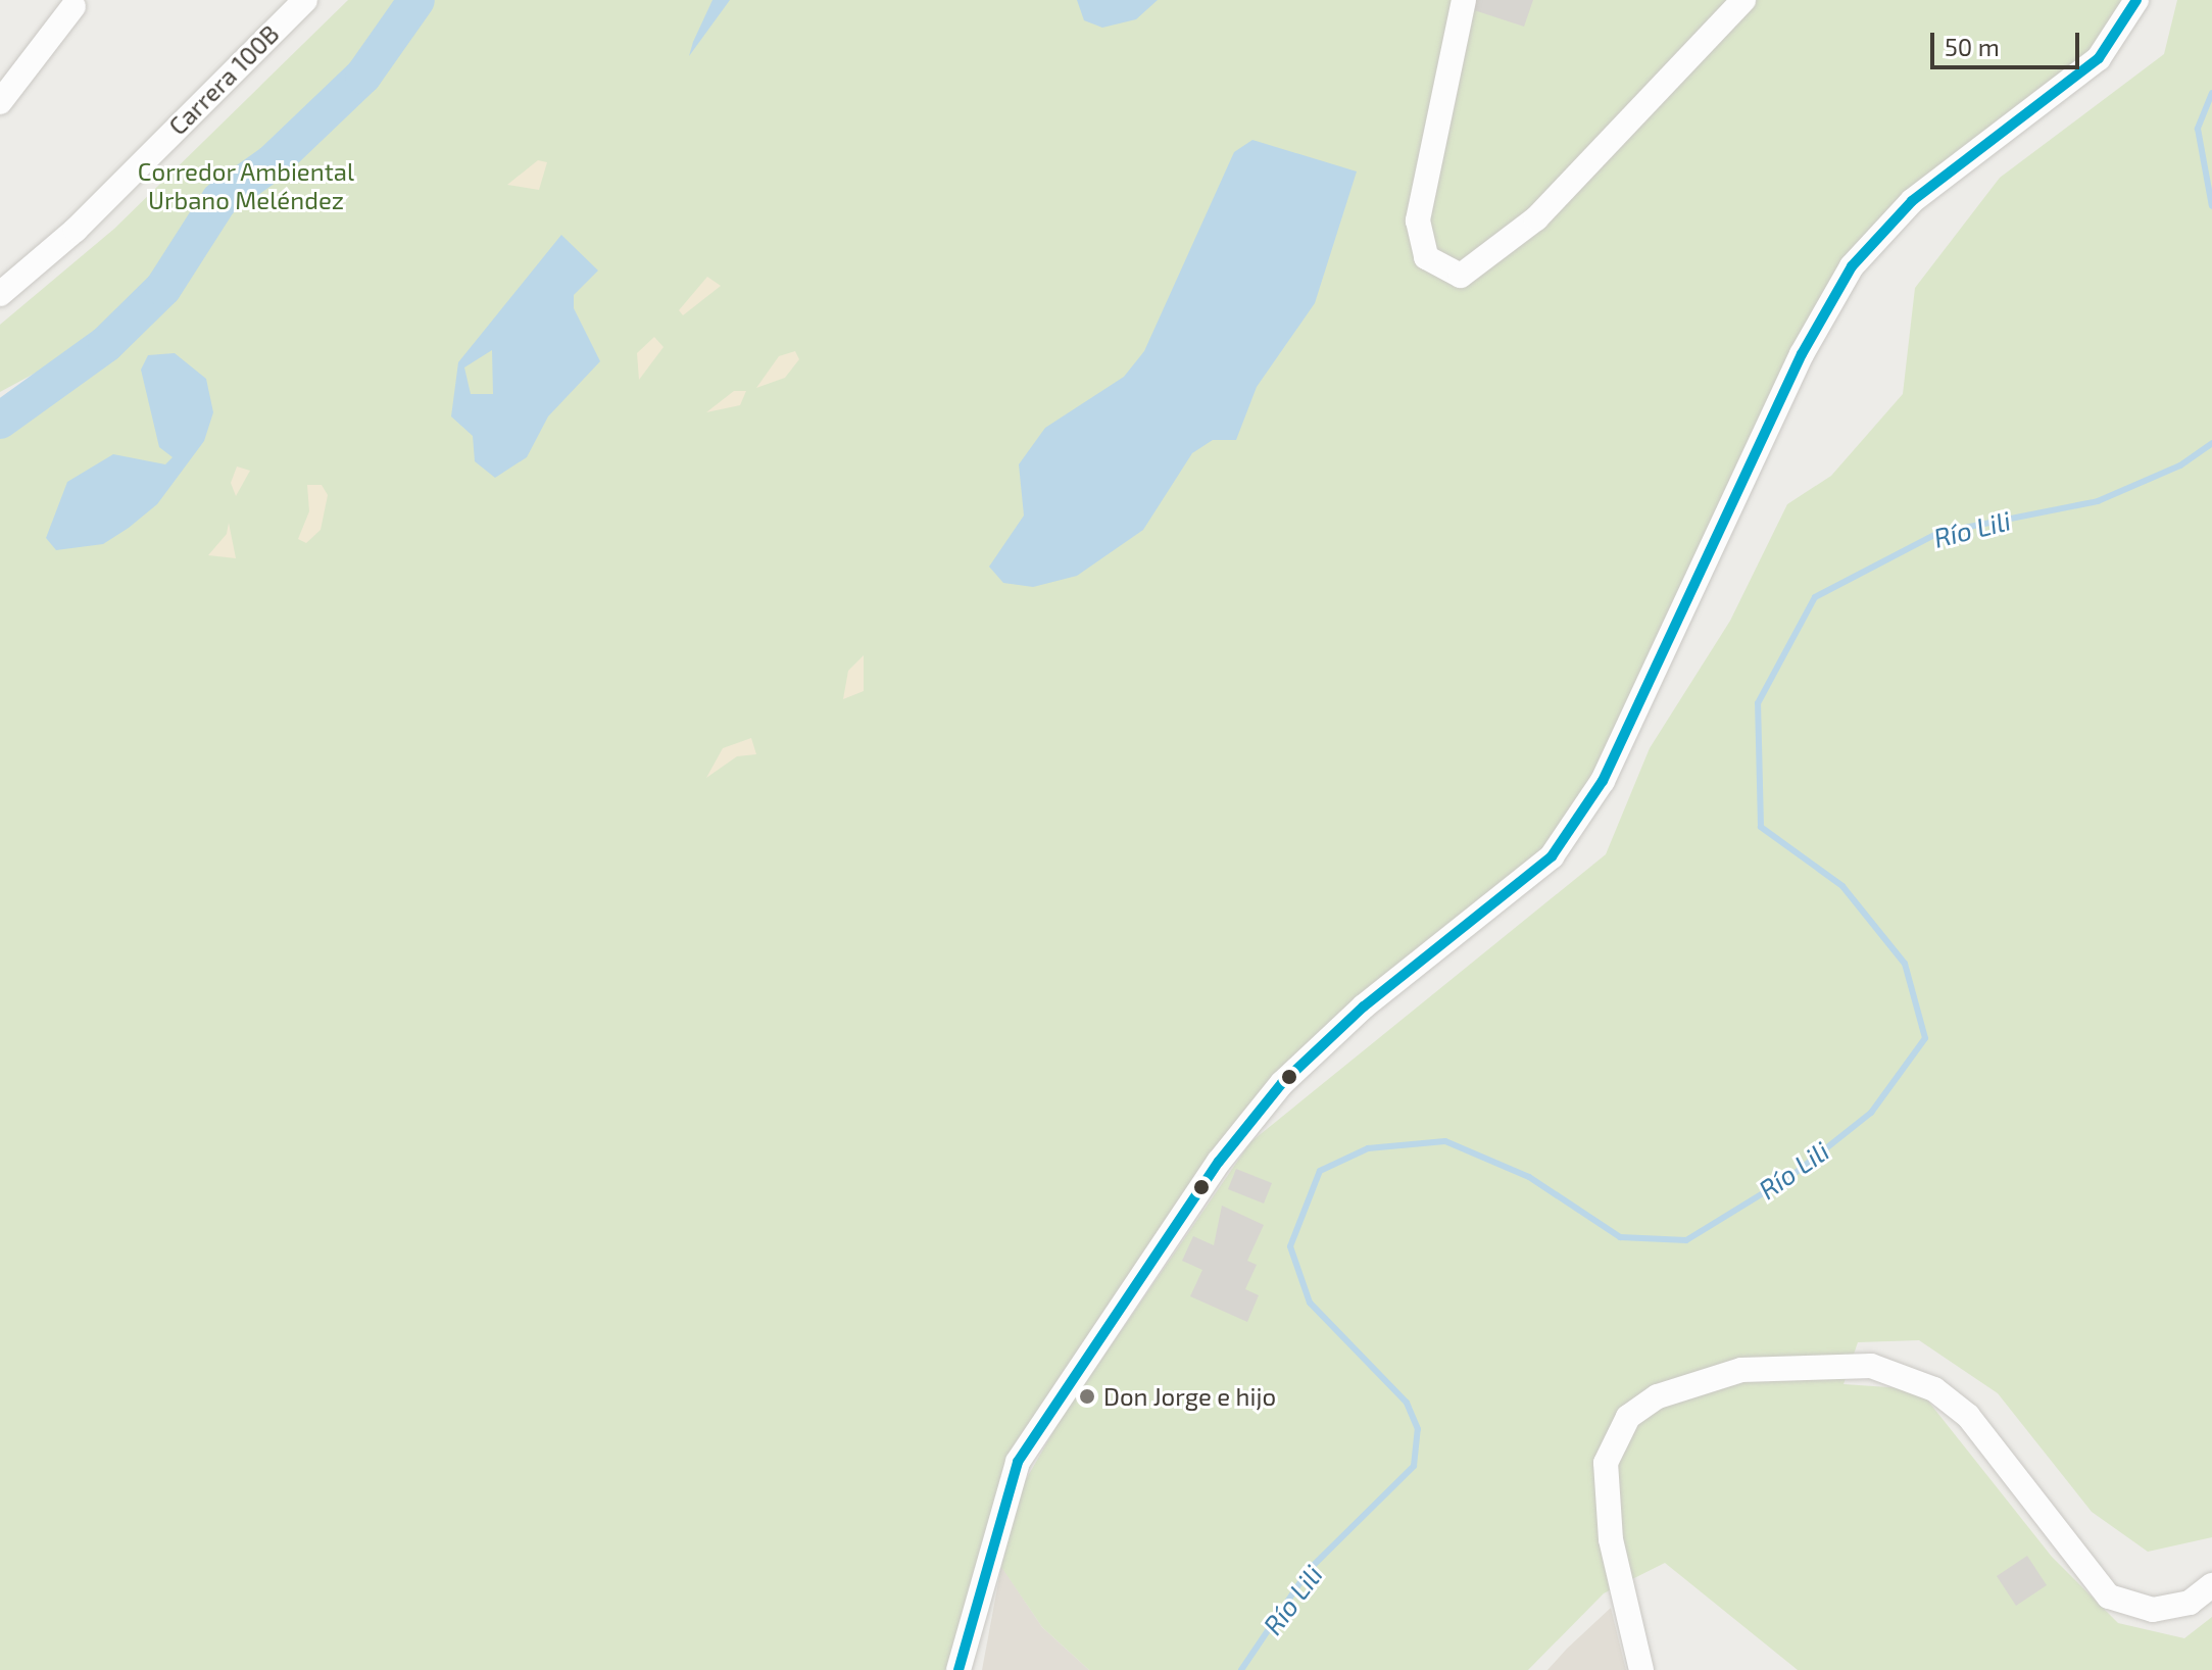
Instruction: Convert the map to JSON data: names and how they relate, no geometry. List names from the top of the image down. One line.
{"streets":{"street":["Carrera 100B"]},"water":["Río Lili"],"parks":["Corredor Ambiental Urbano Meléndez"],"places":["Don Jorge e hijo"],"scale_bar":"50 m"}
